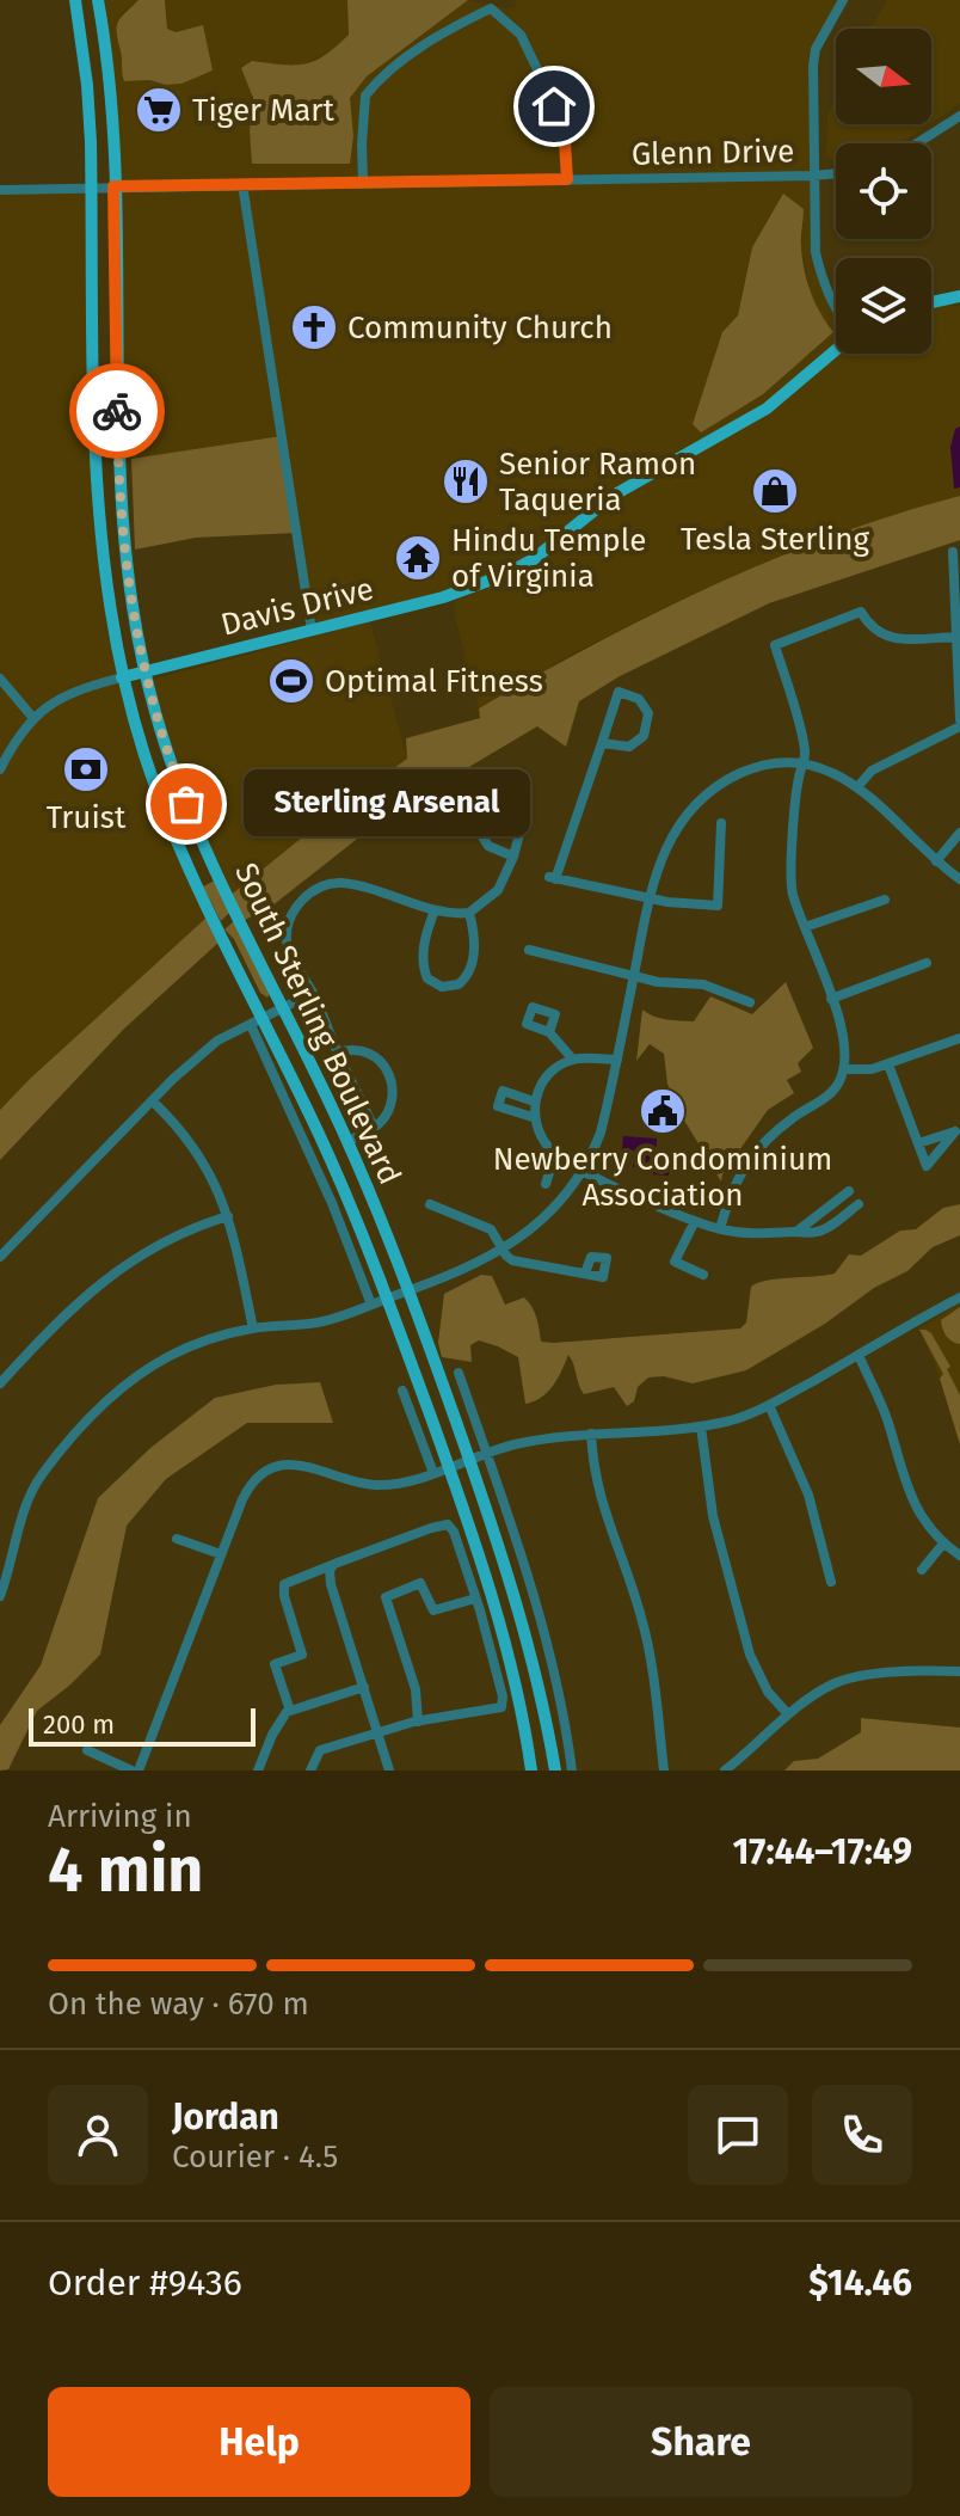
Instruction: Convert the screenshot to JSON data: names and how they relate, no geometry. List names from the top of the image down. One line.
{"streets":{"main road":["Davis Drive","South Sterling Boulevard"],"street":["Glenn Drive"]},"crossings":[["Glenn Drive","South Sterling Boulevard"],["Davis Drive","South Sterling Boulevard"]],"places":{"supermarket":["Tiger Mart"],"church":["Community Church"],"restaurant":["Senior Ramon Taqueria"],"shop":["Tesla Sterling"],"temple":["Hindu Temple of Virginia"],"sports":["Optimal Fitness"],"bank":["Truist"],"other":["Sterling Arsenal"],"public building":["Newberry Condominium Association"]},"scale_bar":"200 m","north":"right","page":{"bubble":"Sterling Arsenal","scale":"200 m","heading":["4 min","Arriving in","17:44–17:49"],"panel":["Jordan","Courier · 4.5","Order #9436","$14.46"],"bar":"On the way · 670 m","buttons":["Help","Share"]}}
